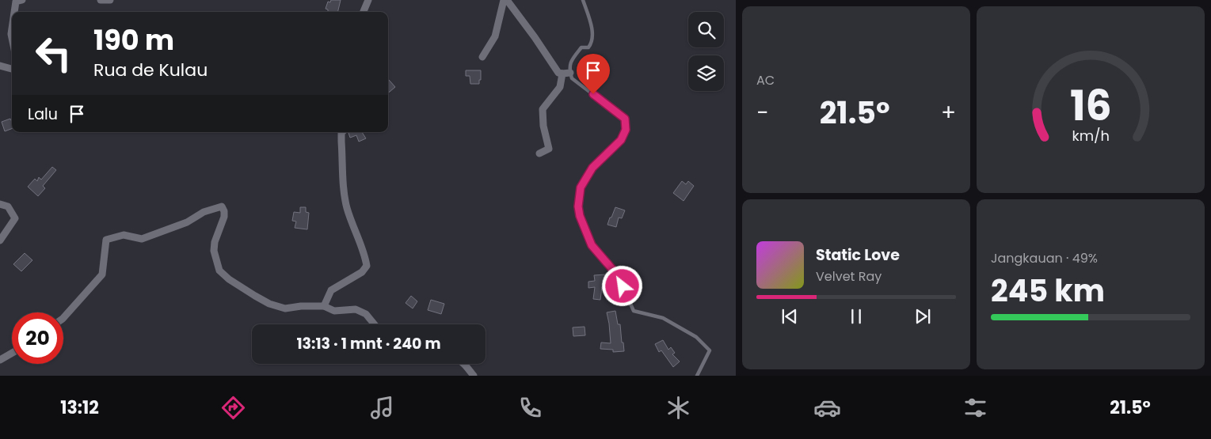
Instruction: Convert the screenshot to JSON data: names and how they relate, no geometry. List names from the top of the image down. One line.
{"page":{"tile":["AC",["Jangkauan · 49%","245 km"]],"turn":["190 m","Rua de Kulau"],"then":"Lalu","heat":["−","21.5°","+"],"song":["Static Love","Velvet Ray"],"limit":"20","trip":"13:13 · 1 mnt · 240 m","tabs":["13:12","21.5°"],"gauge":["16","km/h"]}}
